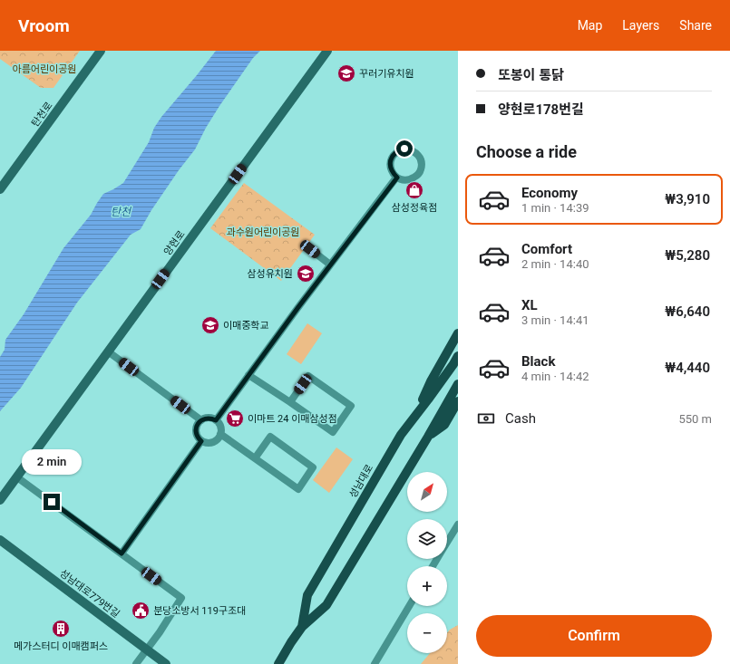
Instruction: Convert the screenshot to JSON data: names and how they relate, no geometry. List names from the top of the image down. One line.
{"streets":{"main road":["탄천로","양현로","성남대로","성남대로779번길"]},"water":["탄천"],"parks":["아름어린이공원","과수원어린이공원"],"places":{"school or university":["꾸러기유치원","삼성유치원","이매중학교"],"shop":["삼성정육점"],"supermarket":["이마트 24 이매삼성점"],"public building":["분당소방서 119구조대"],"building":["메가스터디 이매캠퍼스"]},"north":"top right","page":{"header":"Vroom","nav":["Map","Layers","Share"],"banner":["또봉이 통닭","양현로178번길"],"heading":"Choose a ride","list":[{"name":"Economy","note":"1 min · 14:39","value":"₩3,910"},{"name":"Comfort","note":"2 min · 14:40","value":"₩5,280"},{"name":"XL","note":"3 min · 14:41","value":"₩6,640"},{"name":"Black","note":"4 min · 14:42","value":"₩4,440"}],"pay":["Cash","550 m"],"bubble":"2 min","map_buttons":["+","−"],"buttons":"Confirm"}}
